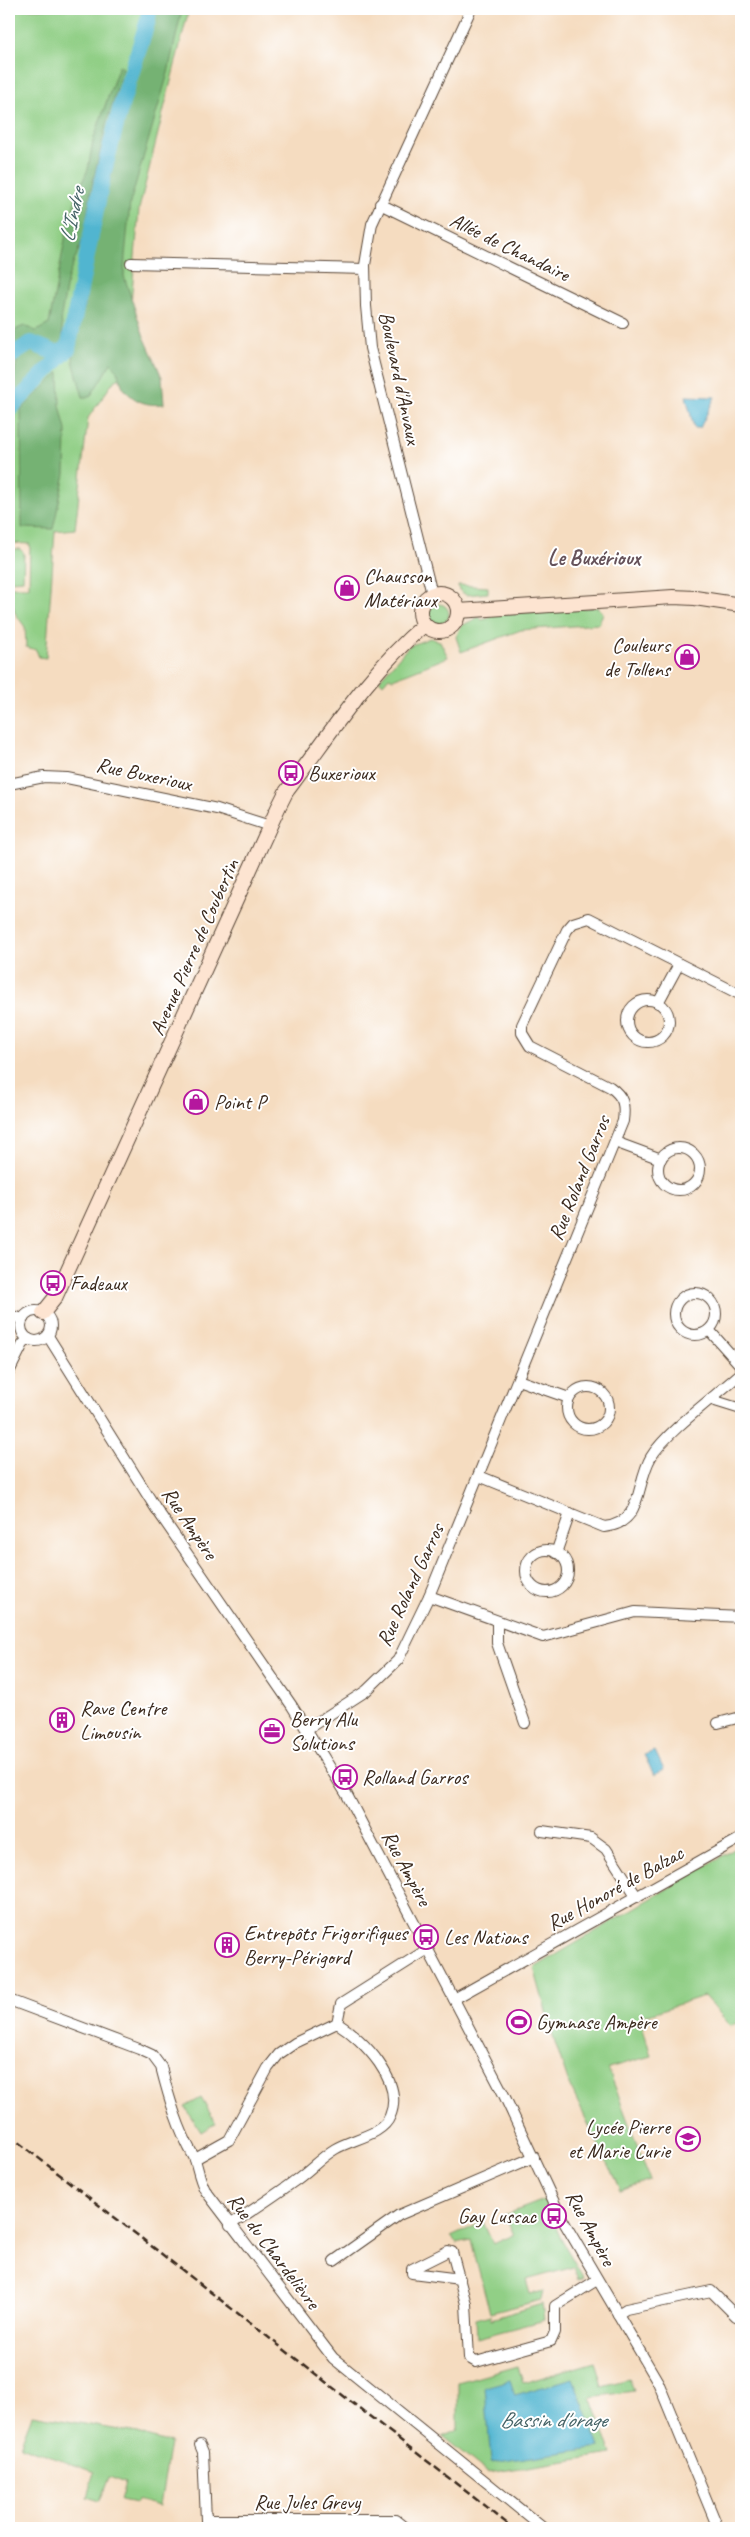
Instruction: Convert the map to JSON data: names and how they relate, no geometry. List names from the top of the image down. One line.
{"streets":{"street":["Allée de Chandaire","Boulevard d'Anvaux","Rue Buxerioux","Avenue Pierre de Coubertin","Rue Roland Garros","Rue Ampère","Rue Honoré de Balzac","Rue du Chardelièvre","Rue Jules Grevy"]},"crossings":[["Allée de Chandaire","Boulevard d'Anvaux"],["Boulevard d'Anvaux","Avenue Pierre de Coubertin"],["Rue Buxerioux","Avenue Pierre de Coubertin"],["Avenue Pierre de Coubertin","Rue Ampère"],["Rue Roland Garros","Rue Ampère"],["Rue Ampère","Rue Honoré de Balzac"]],"districts":["Le Buxérioux"],"water":["L'Indre","Bassin d'orage"],"places":{"shop":["Chausson Matériaux","Couleurs de Tollens","Point P"],"bus stop":["Buxerioux","Fadeaux","Rolland Garros","Les Nations","Gay Lussac"],"building":["Rave Centre Limousin","Entrepôts Frigorifiques Berry-Périgord"],"office":["Berry Alu Solutions"],"sports":["Gymnase Ampère"],"school or university":["Lycée Pierre et Marie Curie"]}}
